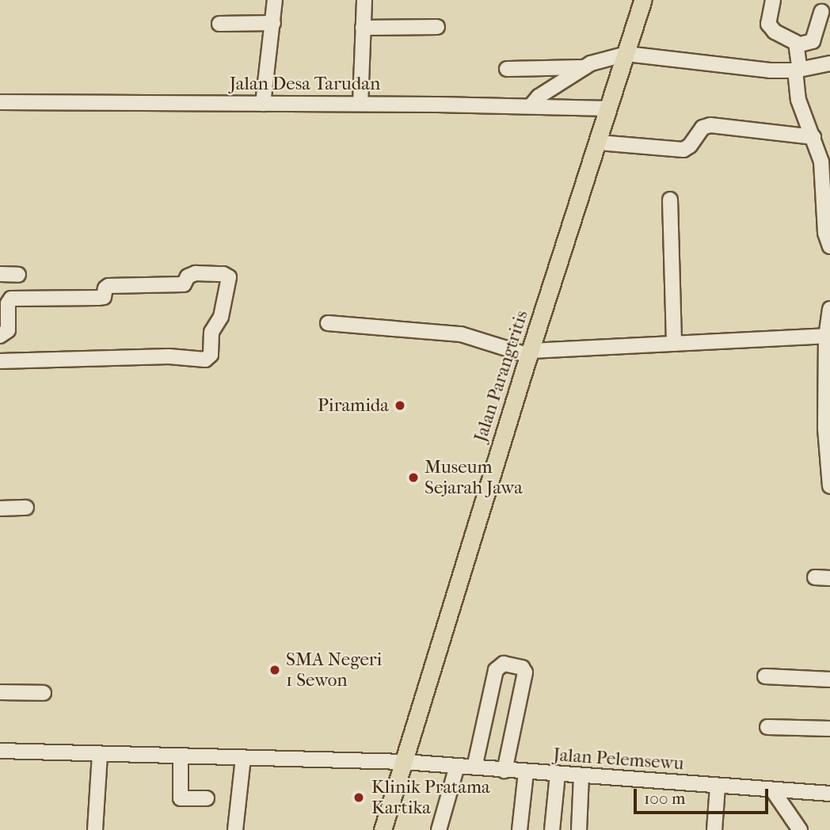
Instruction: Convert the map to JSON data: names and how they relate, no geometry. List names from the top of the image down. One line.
{"streets":{"main road":["Jalan Parangtritis"],"street":["Jalan Desa Tarudan","Jalan Pelemsewu"]},"crossings":[["Jalan Desa Tarudan","Jalan Parangtritis"],["Jalan Parangtritis","Jalan Pelemsewu"]],"places":["Piramida","Museum Sejarah Jawa","SMA Negeri 1 Sewon","Klinik Pratama Kartika"],"scale_bar":"100 m"}
